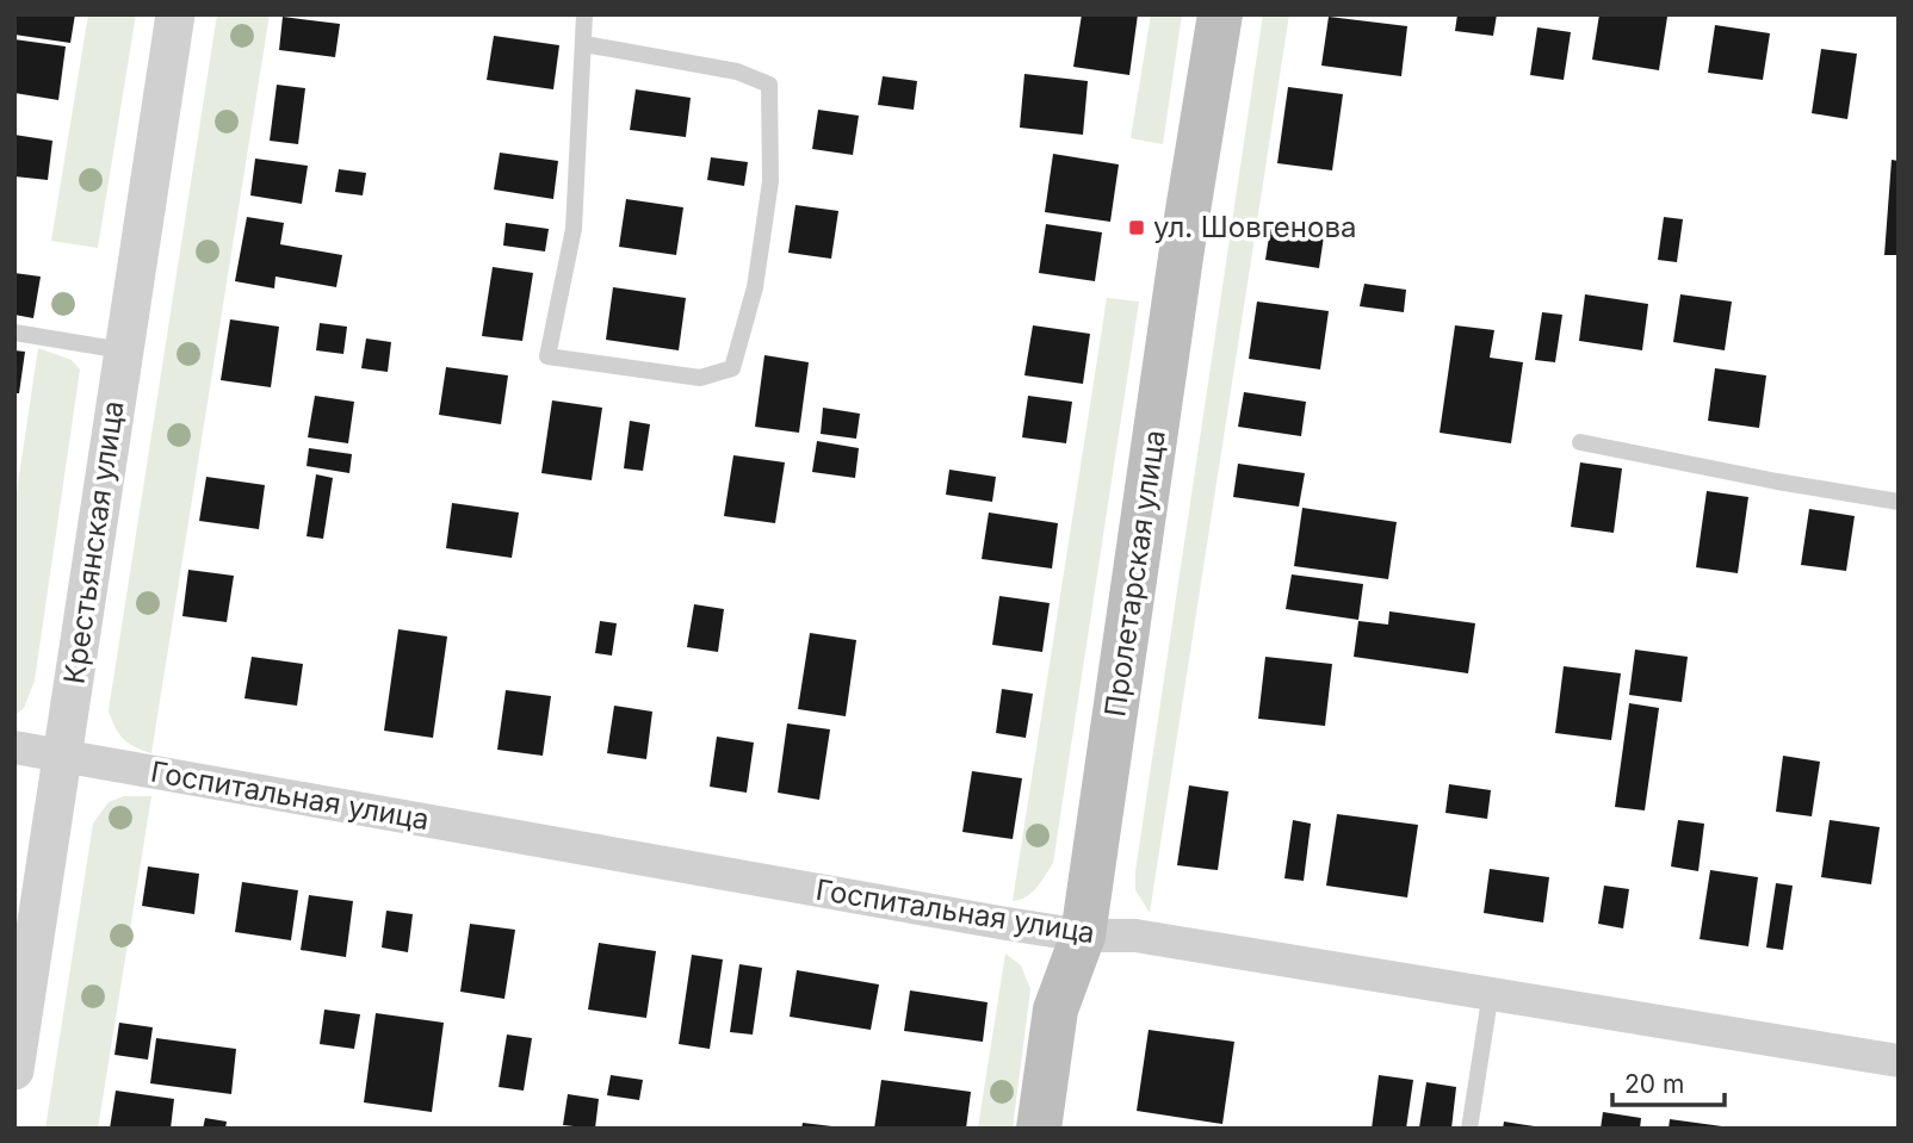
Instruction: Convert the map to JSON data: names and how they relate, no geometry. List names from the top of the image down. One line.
{"streets":{"main road":["Пролетарская улица"],"street":["Крестьянская улица","Госпитальная улица"]},"crossings":[["Крестьянская улица","Госпитальная улица"],["Пролетарская улица","Госпитальная улица"]],"places":{"transit":["ул. Шовгенова"]},"scale_bar":"20 m"}
